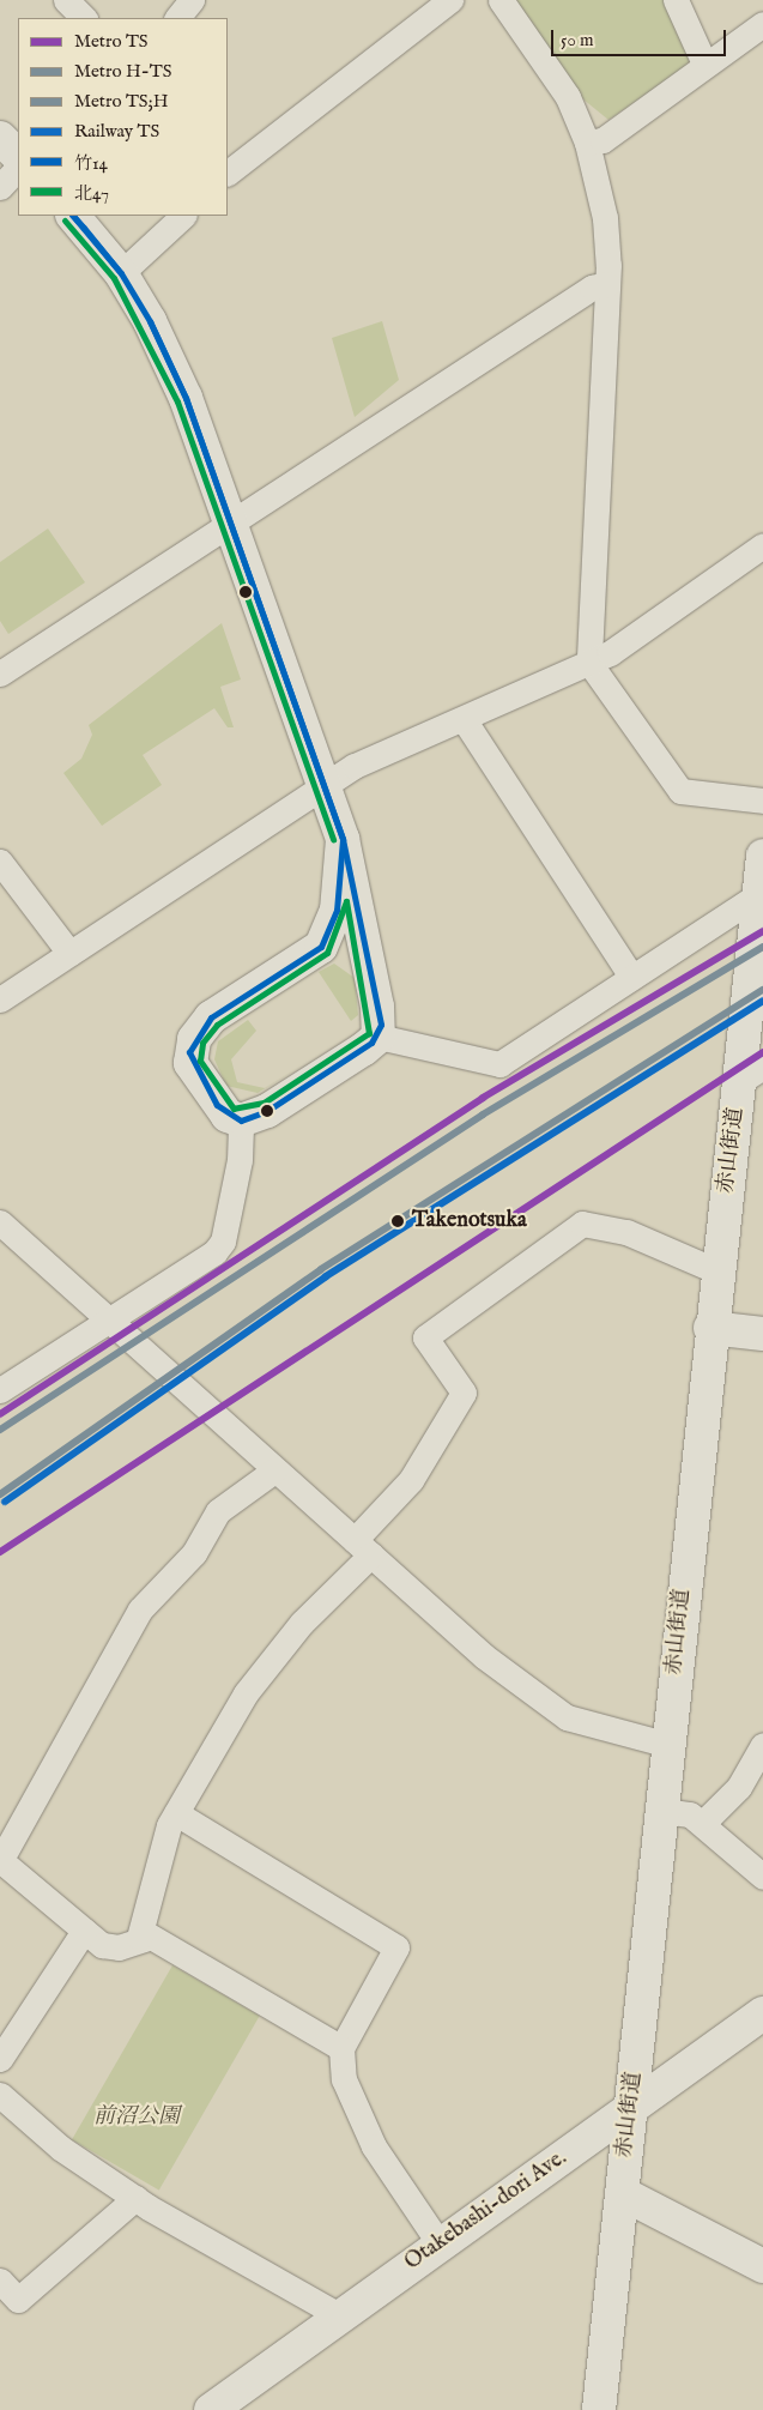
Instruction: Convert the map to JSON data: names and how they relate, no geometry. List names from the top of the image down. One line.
{"streets":{"street":["赤山街道","Otakebashi-dori Ave."]},"crossings":[["赤山街道","Otakebashi-dori Ave."]],"parks":["前沼公園"],"places":["Takenotsuka"],"lines":["transit line 竹14","transit line 北47","metro line TS","metro line TS;H","metro line H-TS","rail line TS"],"legend":["Metro TS","Metro H-TS","Metro TS;H","Railway TS","竹14","北47"],"scale_bar":"50 m"}
